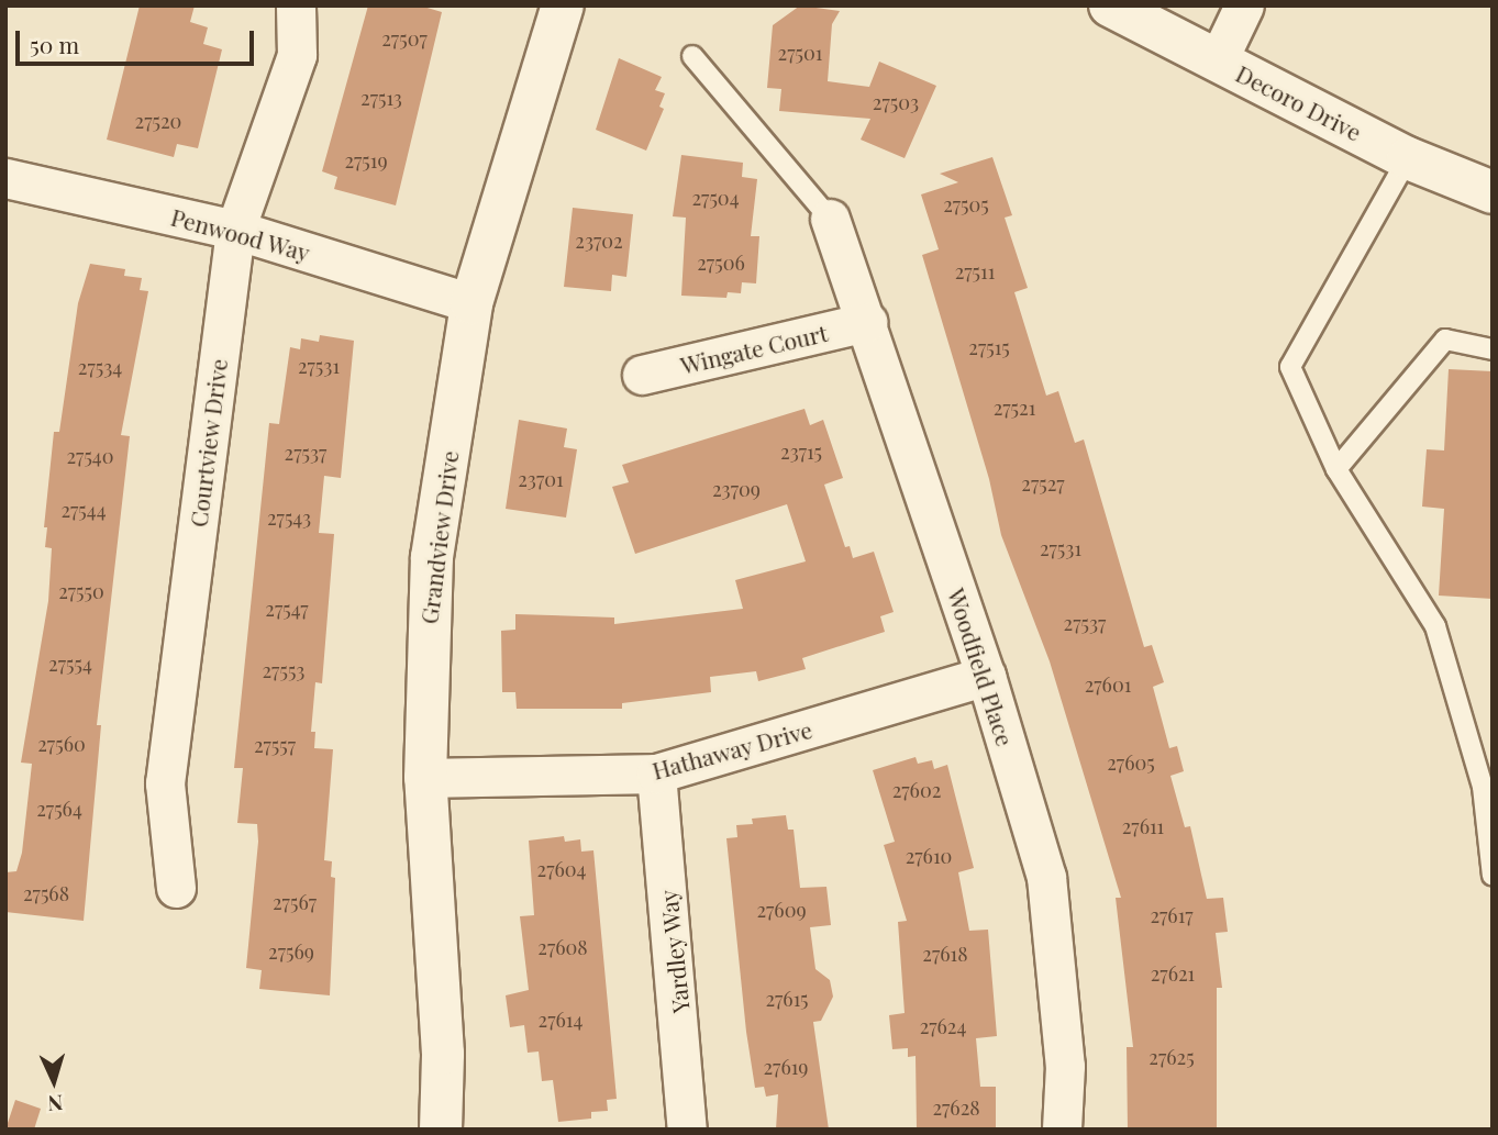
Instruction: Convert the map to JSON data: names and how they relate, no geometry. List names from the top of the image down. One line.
{"streets":{"street":["Decoro Drive","Penwood Way","Wingate Court","Courtview Drive","Grandview Drive","Woodfield Place","Hathaway Drive","Yardley Way"]},"crossings":[["Penwood Way","Courtview Drive"],["Penwood Way","Grandview Drive"],["Wingate Court","Woodfield Place"],["Grandview Drive","Hathaway Drive"],["Woodfield Place","Hathaway Drive"],["Hathaway Drive","Yardley Way"]],"house_numbers":["27507","27501","27513","27503","27520","27519","27504","27505","23702","27506","27511","27515","27531","27534","27521","23715","27537","27540","23701","27527","23709","27544","27543","27531","27550","27547","27537","27554","27553","27601","27560","27557","27605","27602","27564","27611","27610","27604","27568","27567","27609","27617","27608","27569","27618","27621","27615","27614","27624","27625","27619","27628"],"scale_bar":"50 m","north":"bottom"}
